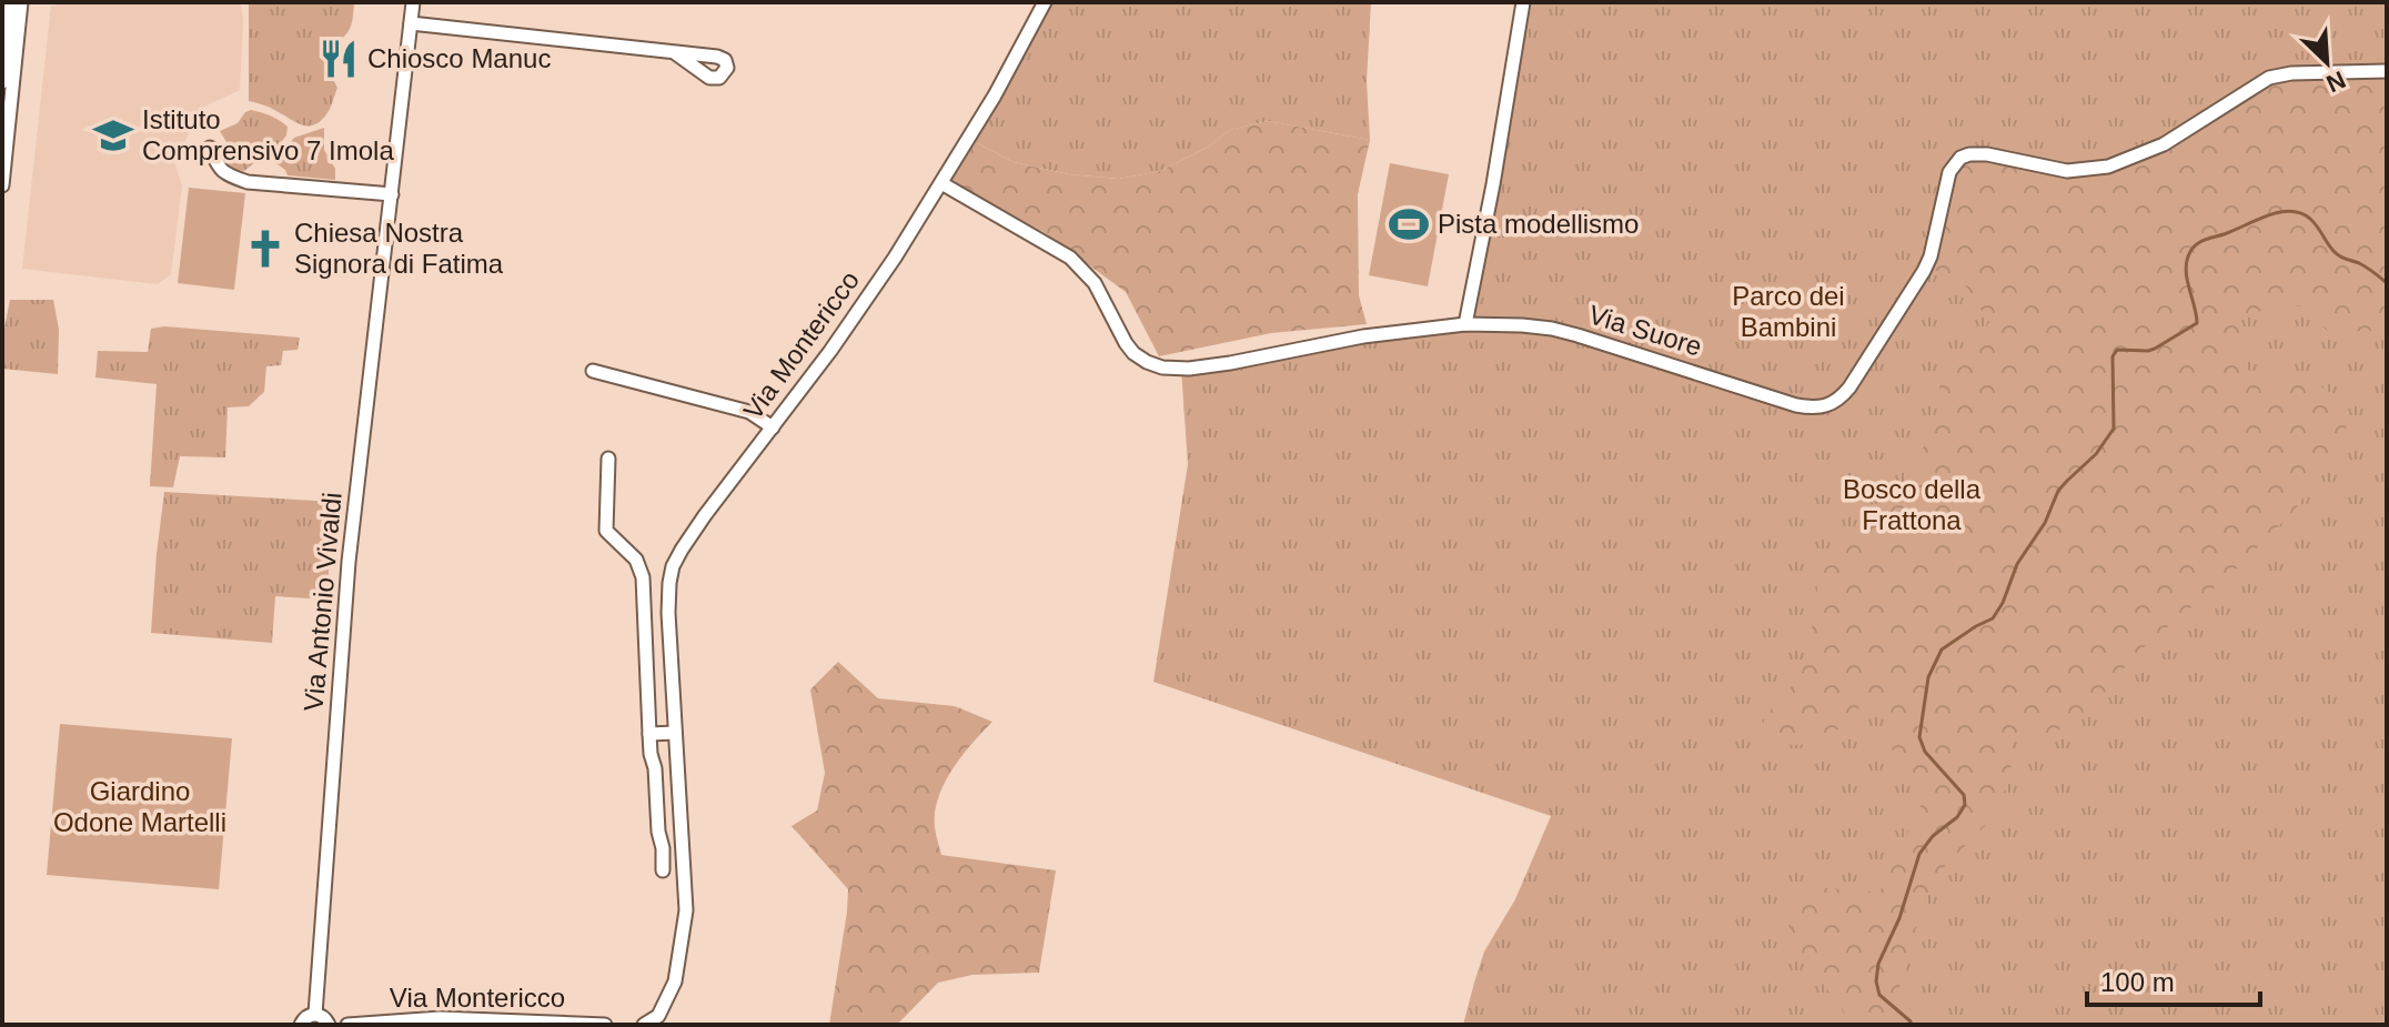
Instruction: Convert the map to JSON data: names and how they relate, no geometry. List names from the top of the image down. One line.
{"streets":{"street":["Via Suore","Via Montericco","Via Antonio Vivaldi"]},"crossings":[["Via Suore","Via Montericco"]],"parks":["Parco dei Bambini","Bosco della Frattona","Giardino Odone Martelli"],"places":{"restaurant":["Chiosco Manuc"],"school or university":["Istituto Comprensivo 7 Imola"],"sports":["Pista modellismo"],"church":["Chiesa Nostra Signora di Fatima"]},"scale_bar":"100 m","north":"bottom right"}
